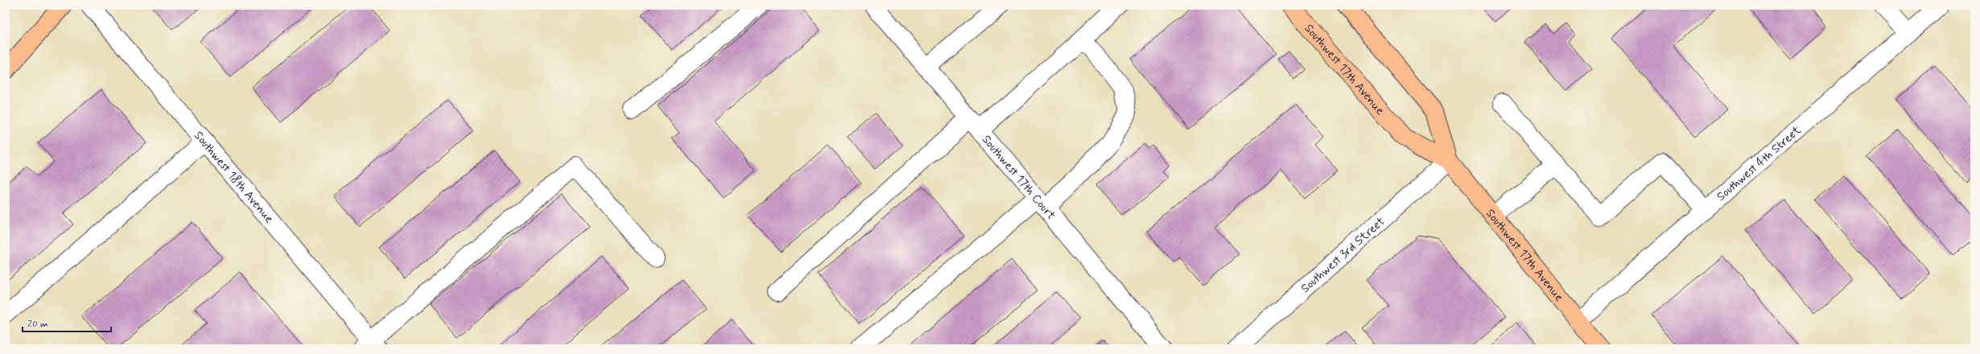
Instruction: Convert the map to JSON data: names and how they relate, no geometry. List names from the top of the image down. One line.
{"streets":{"main road":["Southwest 17th Avenue"],"street":["Southwest 4th Street","Southwest 18th Avenue","Southwest 17th Court","Southwest 3rd Street"]},"crossings":[["Southwest 17th Avenue","Southwest 4th Street"],["Southwest 17th Avenue","Southwest 3rd Street"]],"scale_bar":"20 m"}
